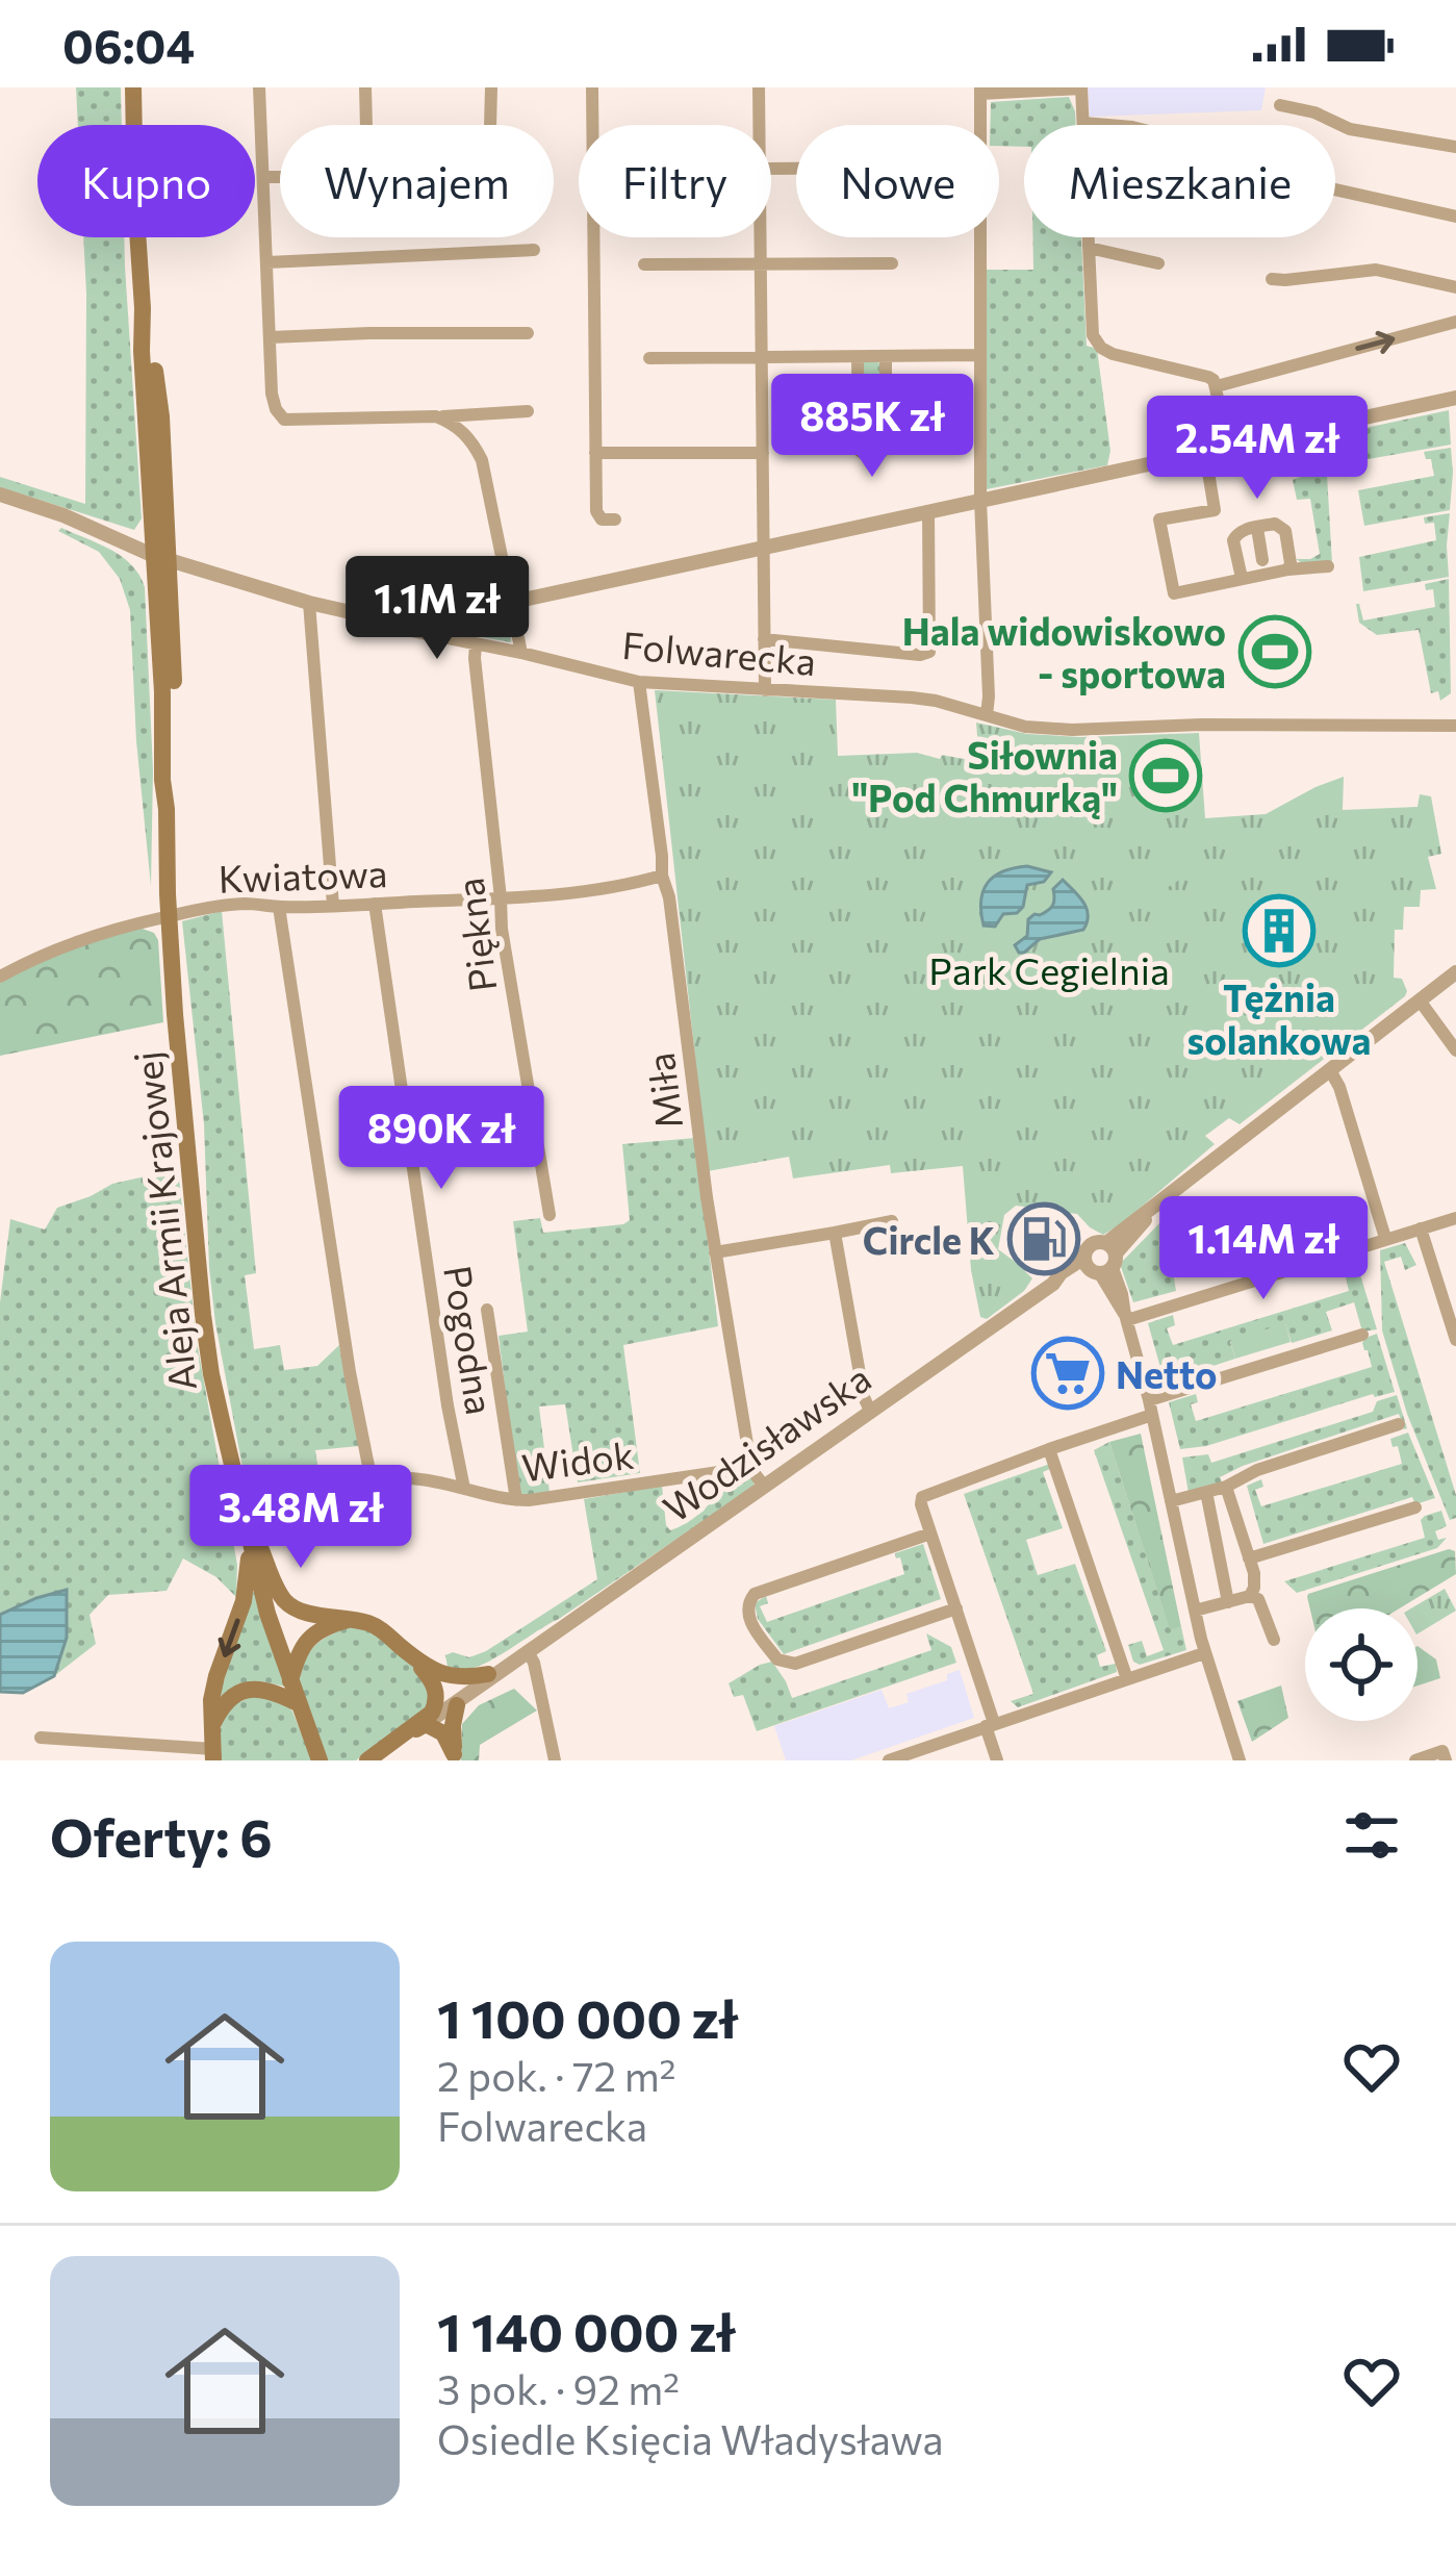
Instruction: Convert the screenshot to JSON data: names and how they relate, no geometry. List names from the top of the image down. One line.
{"streets":{"main road":["Aleja Armii Krajowej","Wodzisławska"],"street":["Folwarecka","Kwiatowa","Piękna","Miła","Pogodna","Widok"]},"crossings":[["Folwarecka","Piękna"],["Folwarecka","Miła"],["Folwarecka","Aleja Armii Krajowej"],["Kwiatowa","Piękna"],["Kwiatowa","Miła"],["Kwiatowa","Aleja Armii Krajowej"],["Kwiatowa","Pogodna"],["Miła","Widok"],["Pogodna","Widok"]],"parks":["Park Cegielnia"],"places":{"sports":["Hala widowiskowo - sportowa","Siłownia \"Pod Chmurką\""],"building":["Tężnia solankowa"],"fuel station":["Circle K"],"supermarket":["Netto"]},"page":{"status":"06:04","chip":["Kupno","Wynajem","Filtry","Nowe","Mieszkanie"],"price":["885K zł","2.54M zł","1.1M zł","890K zł","1.14M zł","3.48M zł"],"heading":"Oferty: 6","list":[{"name":"1 100 000 zł","note":"2 pok. · 72 m² · Folwarecka"},{"name":"1 140 000 zł","note":"3 pok. · 92 m² · Osiedle Księcia Władysława"}]}}
